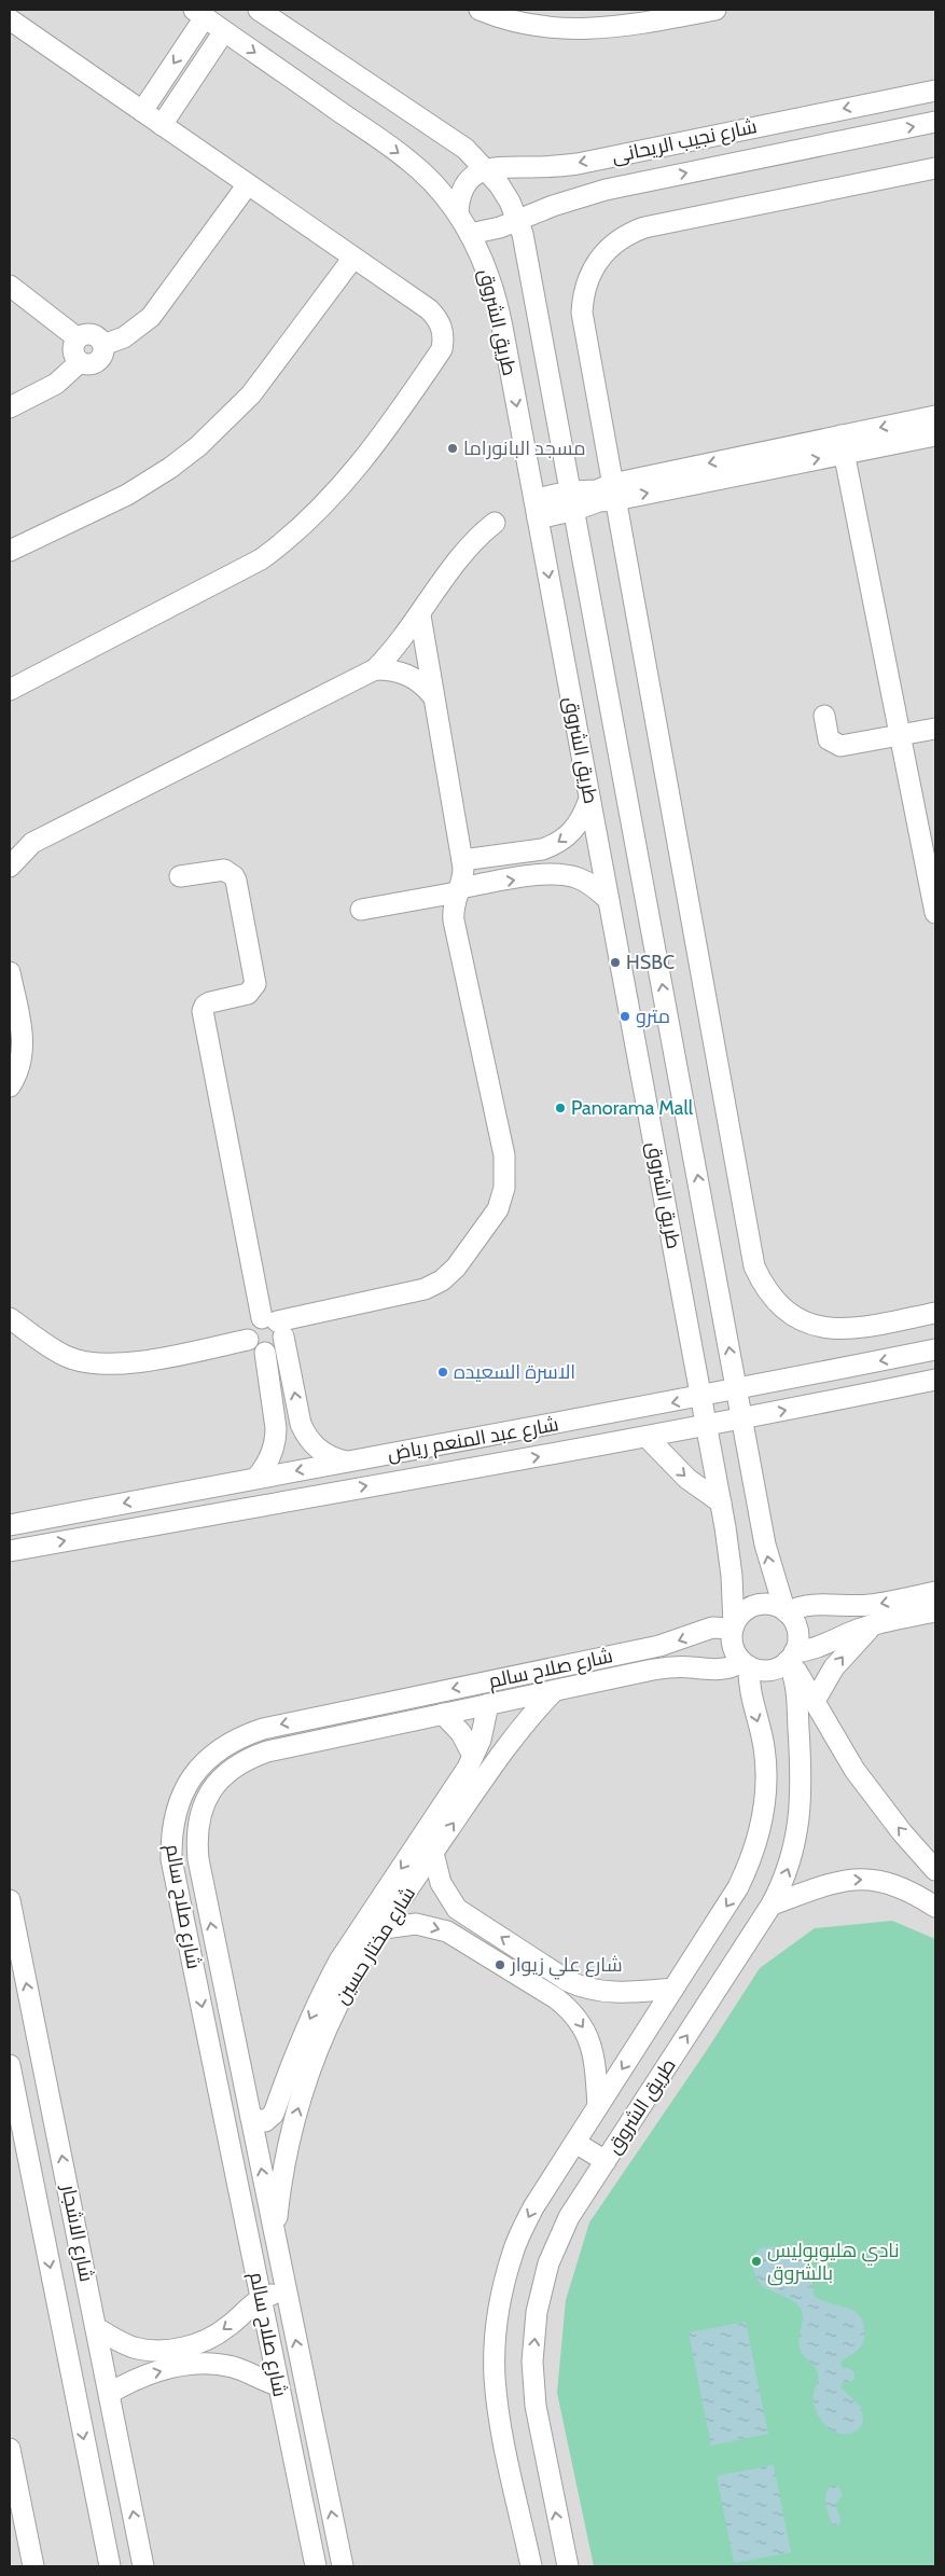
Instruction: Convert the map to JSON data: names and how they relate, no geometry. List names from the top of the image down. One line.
{"streets":{"street":["شارع نجيب الريحانى","طريق الشروق","شارع عبد المنعم رياض","شارع صلاح سالم","شارع مختار حسين","شارع الاشجار"]},"crossings":[["شارع نجيب الريحانى","طريق الشروق"],["طريق الشروق","شارع عبد المنعم رياض"],["طريق الشروق","شارع صلاح سالم"],["شارع صلاح سالم","شارع مختار حسين"]],"places":["مسجد البانوراما","HSBC","مترو","Panorama Mall","الاسرة السعيده","شارع علي زيوار","نادي هليوبوليس بالشروق"]}
